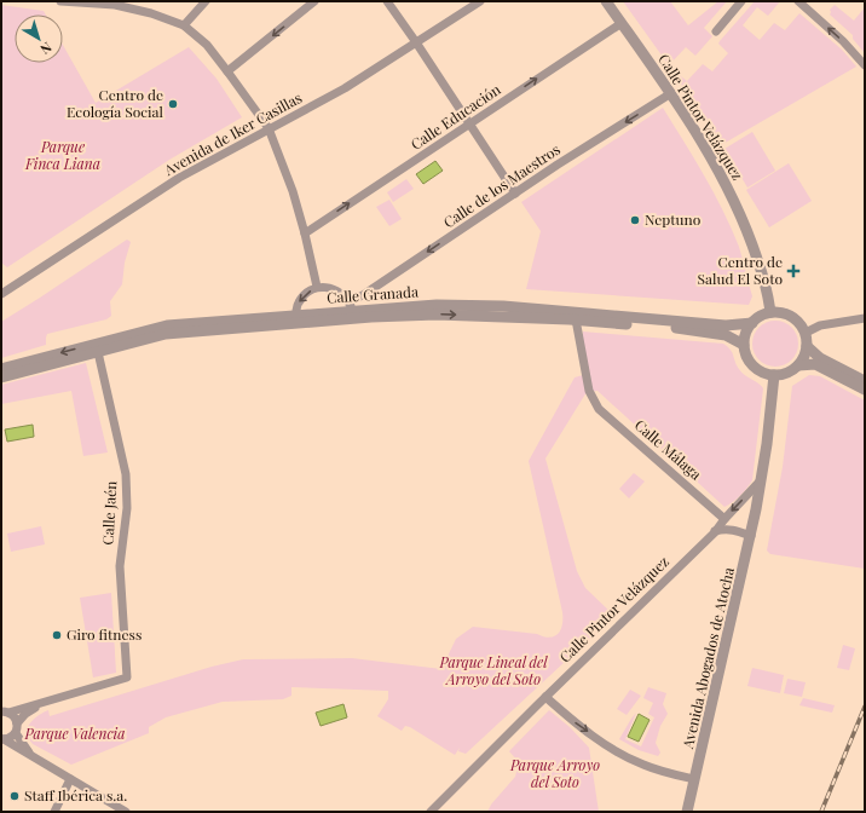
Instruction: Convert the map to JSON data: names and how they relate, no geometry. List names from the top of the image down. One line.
{"streets":{"street":["Calle Educación","Calle Pintor Velázquez","Avenida de Iker Casillas","Calle de los Maestros","Calle Granada","Calle Málaga","Calle Jaén","Avenida Abogados de Atocha"]},"crossings":[["Calle Educación","Calle Pintor Velázquez"],["Calle Pintor Velázquez","Calle de los Maestros"],["Calle Pintor Velázquez","Calle Granada"],["Calle Pintor Velázquez","Calle Málaga"],["Calle Pintor Velázquez","Avenida Abogados de Atocha"],["Calle de los Maestros","Calle Granada"],["Calle Granada","Calle Málaga"],["Calle Granada","Calle Jaén"]],"one_way":["Calle Educación","Calle de los Maestros"],"parks":["Parque Finca Liana","Parque Lineal del Arroyo del Soto","Parque Valencia","Parque Arroyo del Soto"],"places":{"other":["Centro de Ecología Social","Neptuno","Giro fitness","Staff Ibérica s.a."],"health":["Centro de Salud El Soto"]},"north":"bottom right"}
